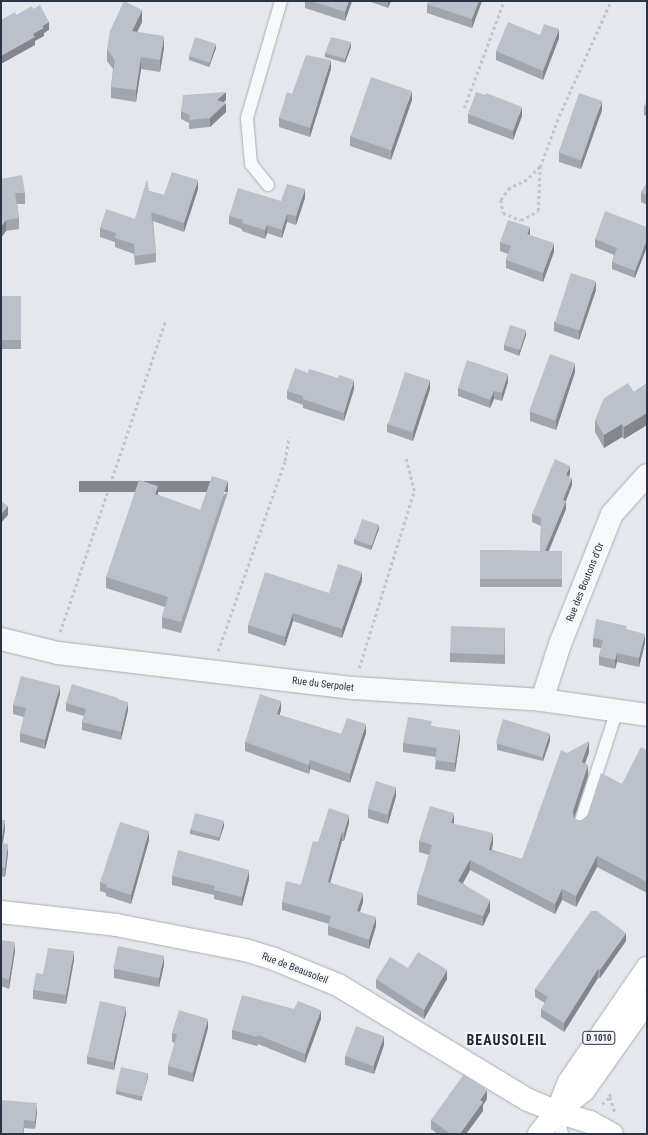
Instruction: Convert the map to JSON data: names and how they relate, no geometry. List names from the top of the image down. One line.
{"streets":{"street":["Rue des Boutons d'Or","Rue du Serpolet","Rue de Beausoleil","D 1010"]},"crossings":[["Rue des Boutons d'Or","Rue du Serpolet"],["Rue de Beausoleil","D 1010"]],"districts":["BEAUSOLEIL"]}
